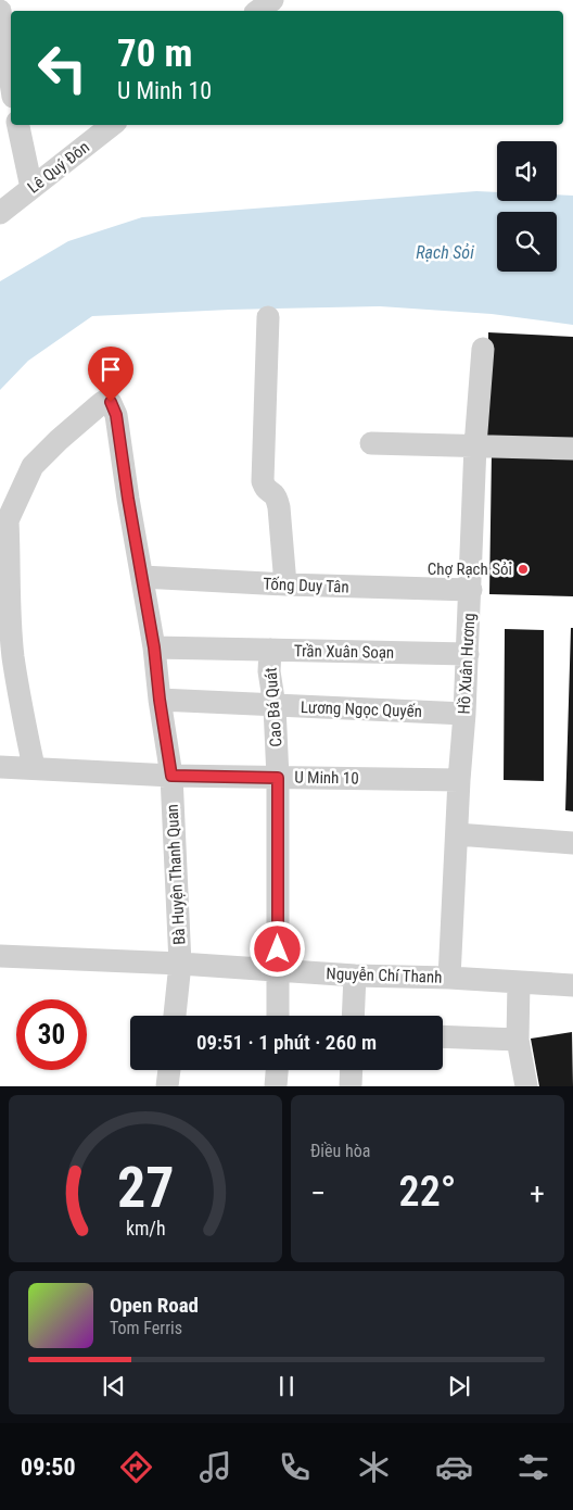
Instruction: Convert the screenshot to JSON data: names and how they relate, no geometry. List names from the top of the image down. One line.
{"streets":{"street":["Lê Quý Đôn","Tống Duy Tân","Trần Xuân Soạn","Hồ Xuân Hương","Cao Bá Quát","Lương Ngọc Quyến","U Minh 10","Bà Huyện Thanh Quan","Nguyễn Chí Thanh"]},"crossings":[["Tống Duy Tân","Hồ Xuân Hương"],["Tống Duy Tân","Bà Huyện Thanh Quan"],["Trần Xuân Soạn","Hồ Xuân Hương"],["Trần Xuân Soạn","Cao Bá Quát"],["Trần Xuân Soạn","Bà Huyện Thanh Quan"],["Hồ Xuân Hương","Lương Ngọc Quyến"],["Hồ Xuân Hương","U Minh 10"],["Hồ Xuân Hương","Nguyễn Chí Thanh"],["Cao Bá Quát","Lương Ngọc Quyến"],["Cao Bá Quát","U Minh 10"],["Cao Bá Quát","Nguyễn Chí Thanh"],["Lương Ngọc Quyến","Bà Huyện Thanh Quan"],["U Minh 10","Bà Huyện Thanh Quan"],["Bà Huyện Thanh Quan","Nguyễn Chí Thanh"]],"water":["Rạch Sỏi"],"places":["Chợ Rạch Sỏi"],"page":{"turn":["70 m","U Minh 10"],"limit":"30","trip":"09:51 · 1 phút · 260 m","tile":"Điều hòa","heat":["−","22°","+"],"song":["Open Road","Tom Ferris"],"tabs":"09:50","gauge":["27","km/h"]}}
